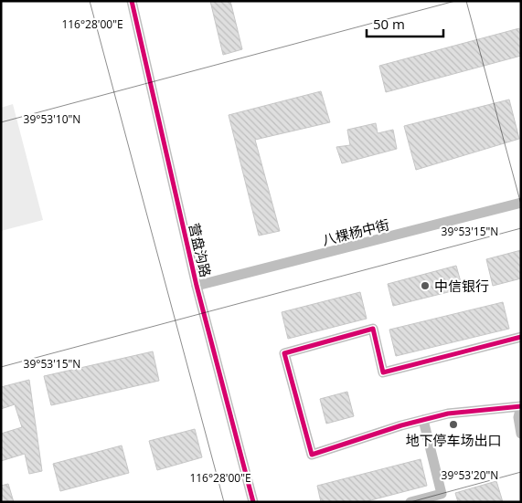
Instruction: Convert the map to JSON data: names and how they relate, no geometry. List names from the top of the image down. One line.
{"streets":{"street":["八棵杨中街","营盘沟路"]},"crossings":[["八棵杨中街","营盘沟路"]],"places":["中信银行","地下停车场出口"],"scale_bar":"50 m","coordinates":["116°28'00\"E","39°53'10\"N","39°53'15\"N","39°53'20\"N"]}
